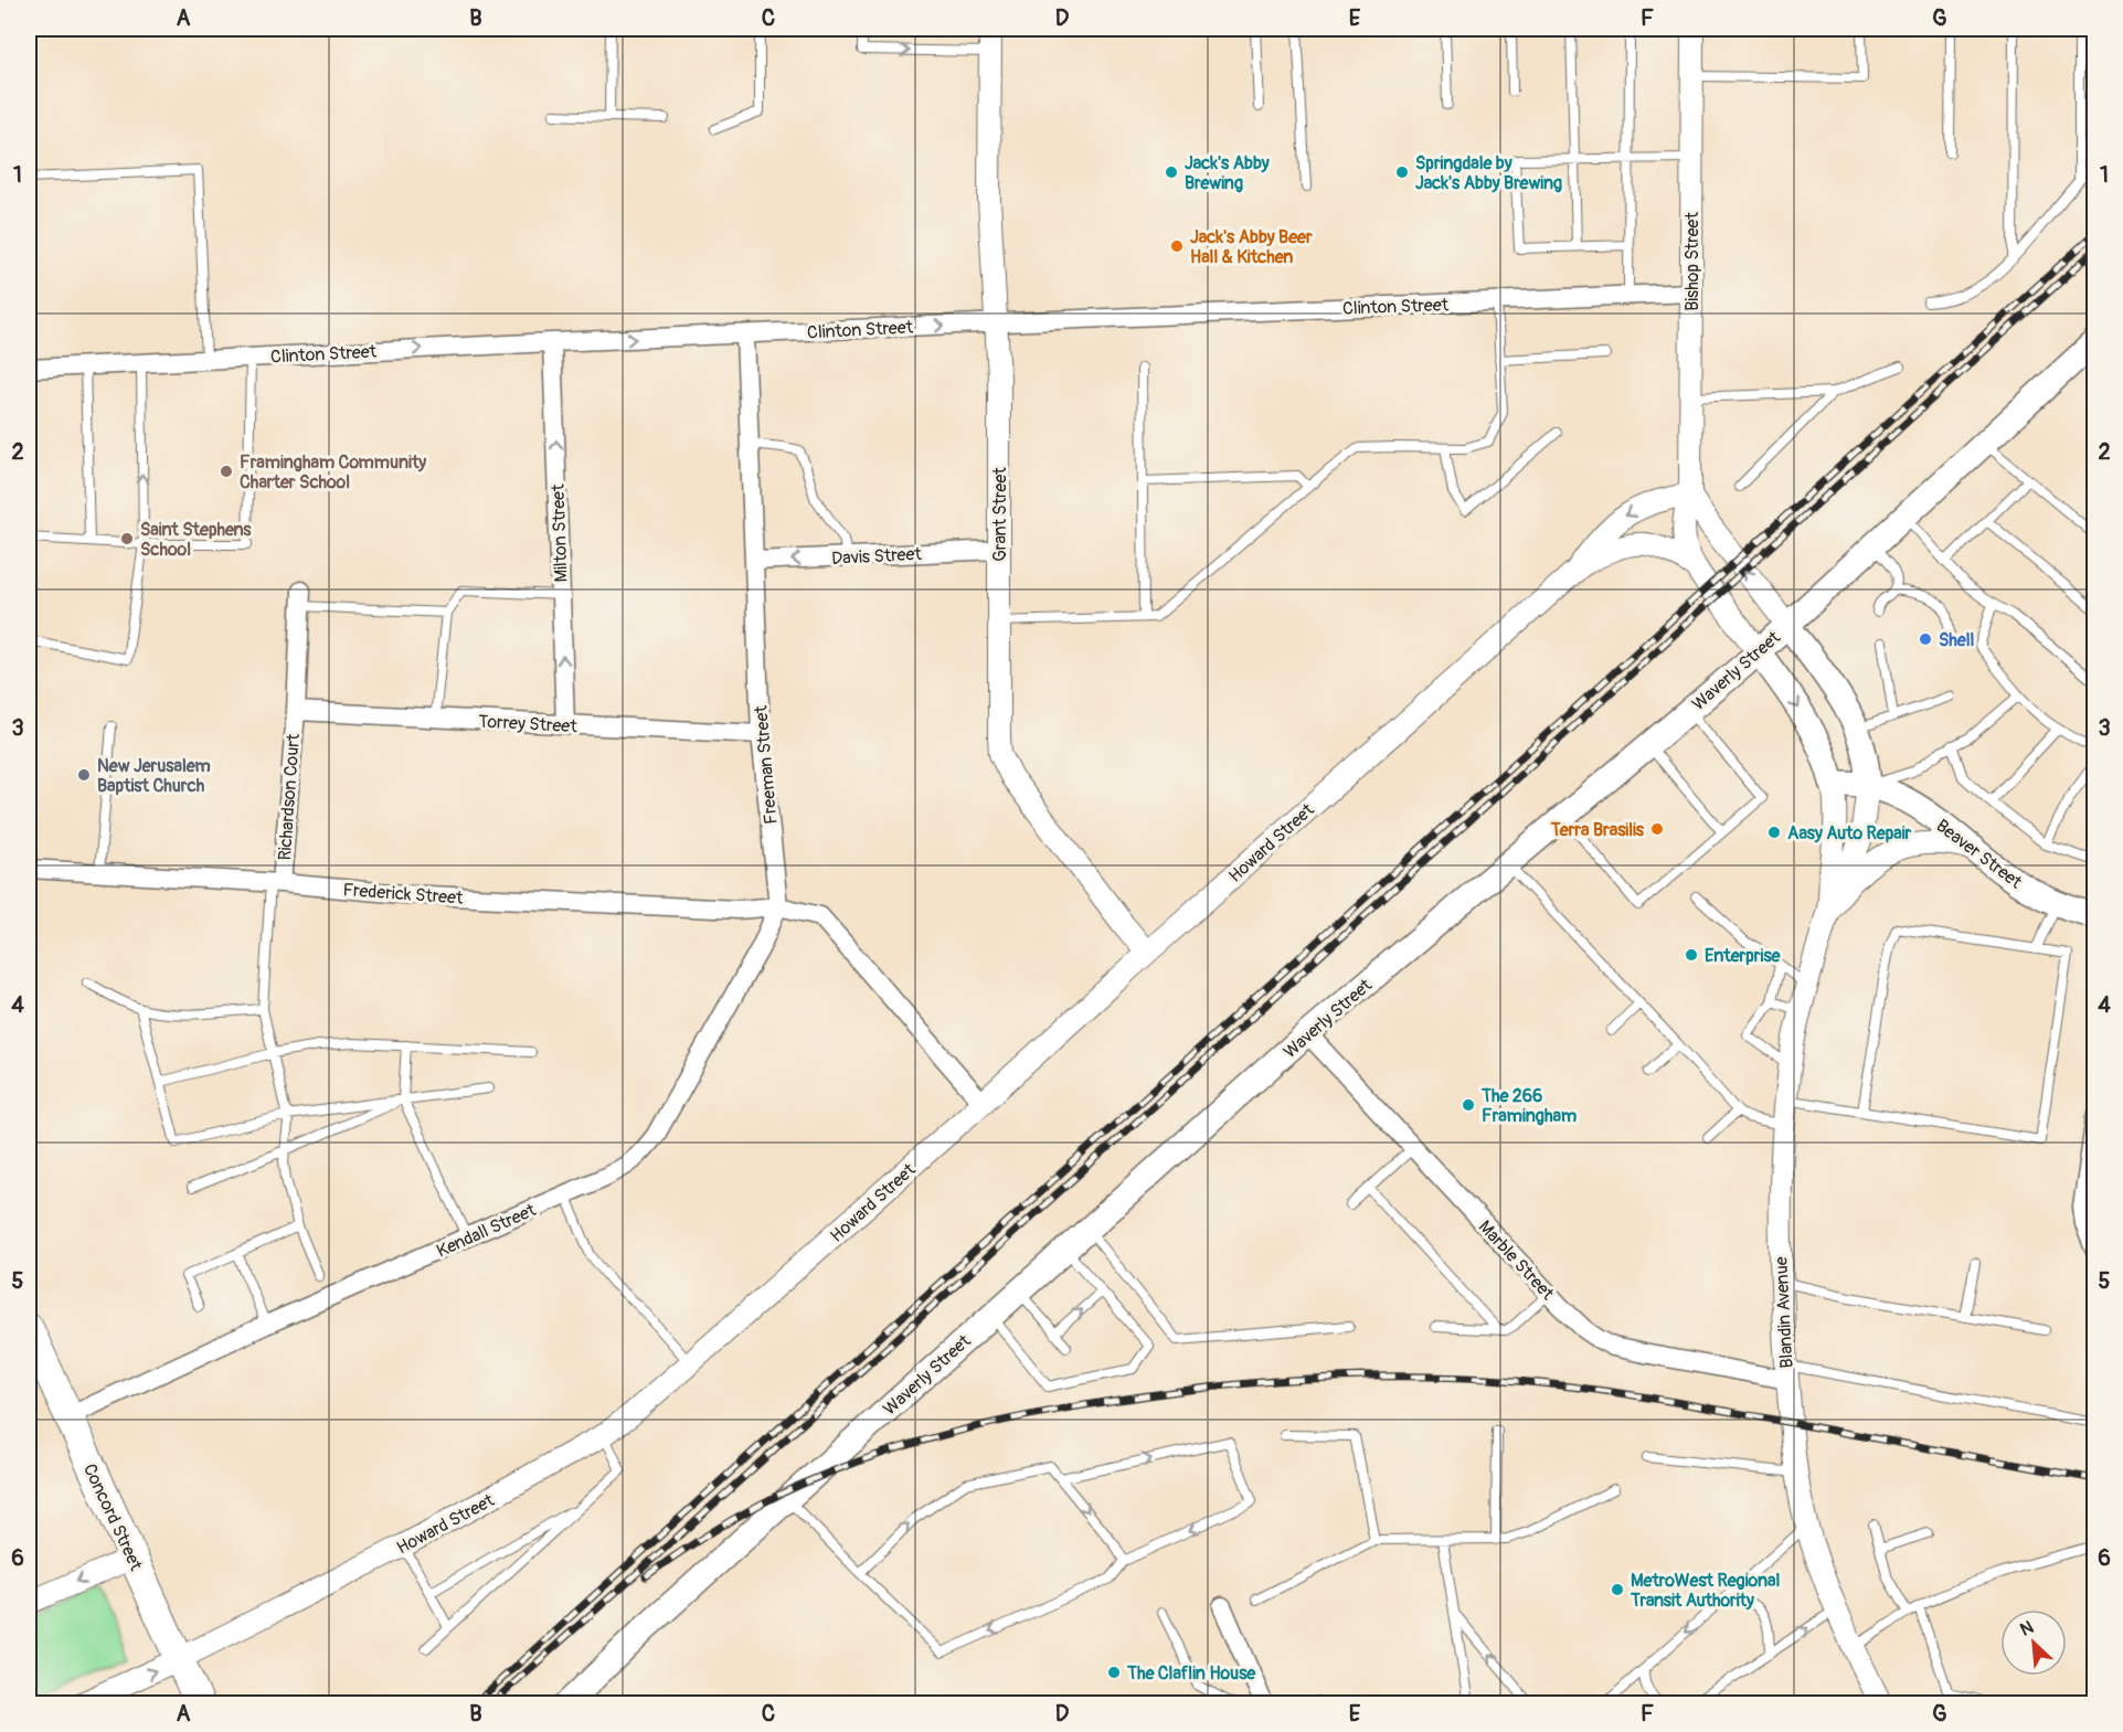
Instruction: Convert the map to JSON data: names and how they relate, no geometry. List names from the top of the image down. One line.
{"streets":{"main road":["Waverly Street","Beaver Street","Concord Street"],"street":["Bishop Street","Clinton Street","Grant Street","Milton Street","Davis Street","Torrey Street","Freeman Street","Richardson Court","Howard Street","Frederick Street","Kendall Street","Marble Street","Blandin Avenue"]},"crossings":[["Bishop Street","Clinton Street"],["Bishop Street","Waverly Street"],["Bishop Street","Howard Street"],["Clinton Street","Grant Street"],["Clinton Street","Milton Street"],["Clinton Street","Freeman Street"],["Grant Street","Davis Street"],["Grant Street","Howard Street"],["Milton Street","Torrey Street"],["Davis Street","Freeman Street"],["Waverly Street","Marble Street"],["Torrey Street","Freeman Street"],["Torrey Street","Richardson Court"],["Freeman Street","Frederick Street"],["Freeman Street","Kendall Street"],["Richardson Court","Frederick Street"],["Howard Street","Concord Street"],["Beaver Street","Blandin Avenue"],["Frederick Street","Kendall Street"],["Kendall Street","Concord Street"],["Marble Street","Blandin Avenue"]],"one_way":["Clinton Street","Milton Street","Davis Street"],"places":["Jack's Abby Brewing","Springdale by Jack's Abby Brewing","Jack's Abby Beer Hall & Kitchen","Framingham Community Charter School","Saint Stephens School","Shell","New Jerusalem Baptist Church","Terra Brasilis","Aasy Auto Repair","Enterprise","The 266 Framingham","MetroWest Regional Transit Authority","The Claflin House"],"north":"top left","grid":{"columns":["A","B","C","D","E","F","G"],"rows":["1","2","3","4","5","6"]}}
